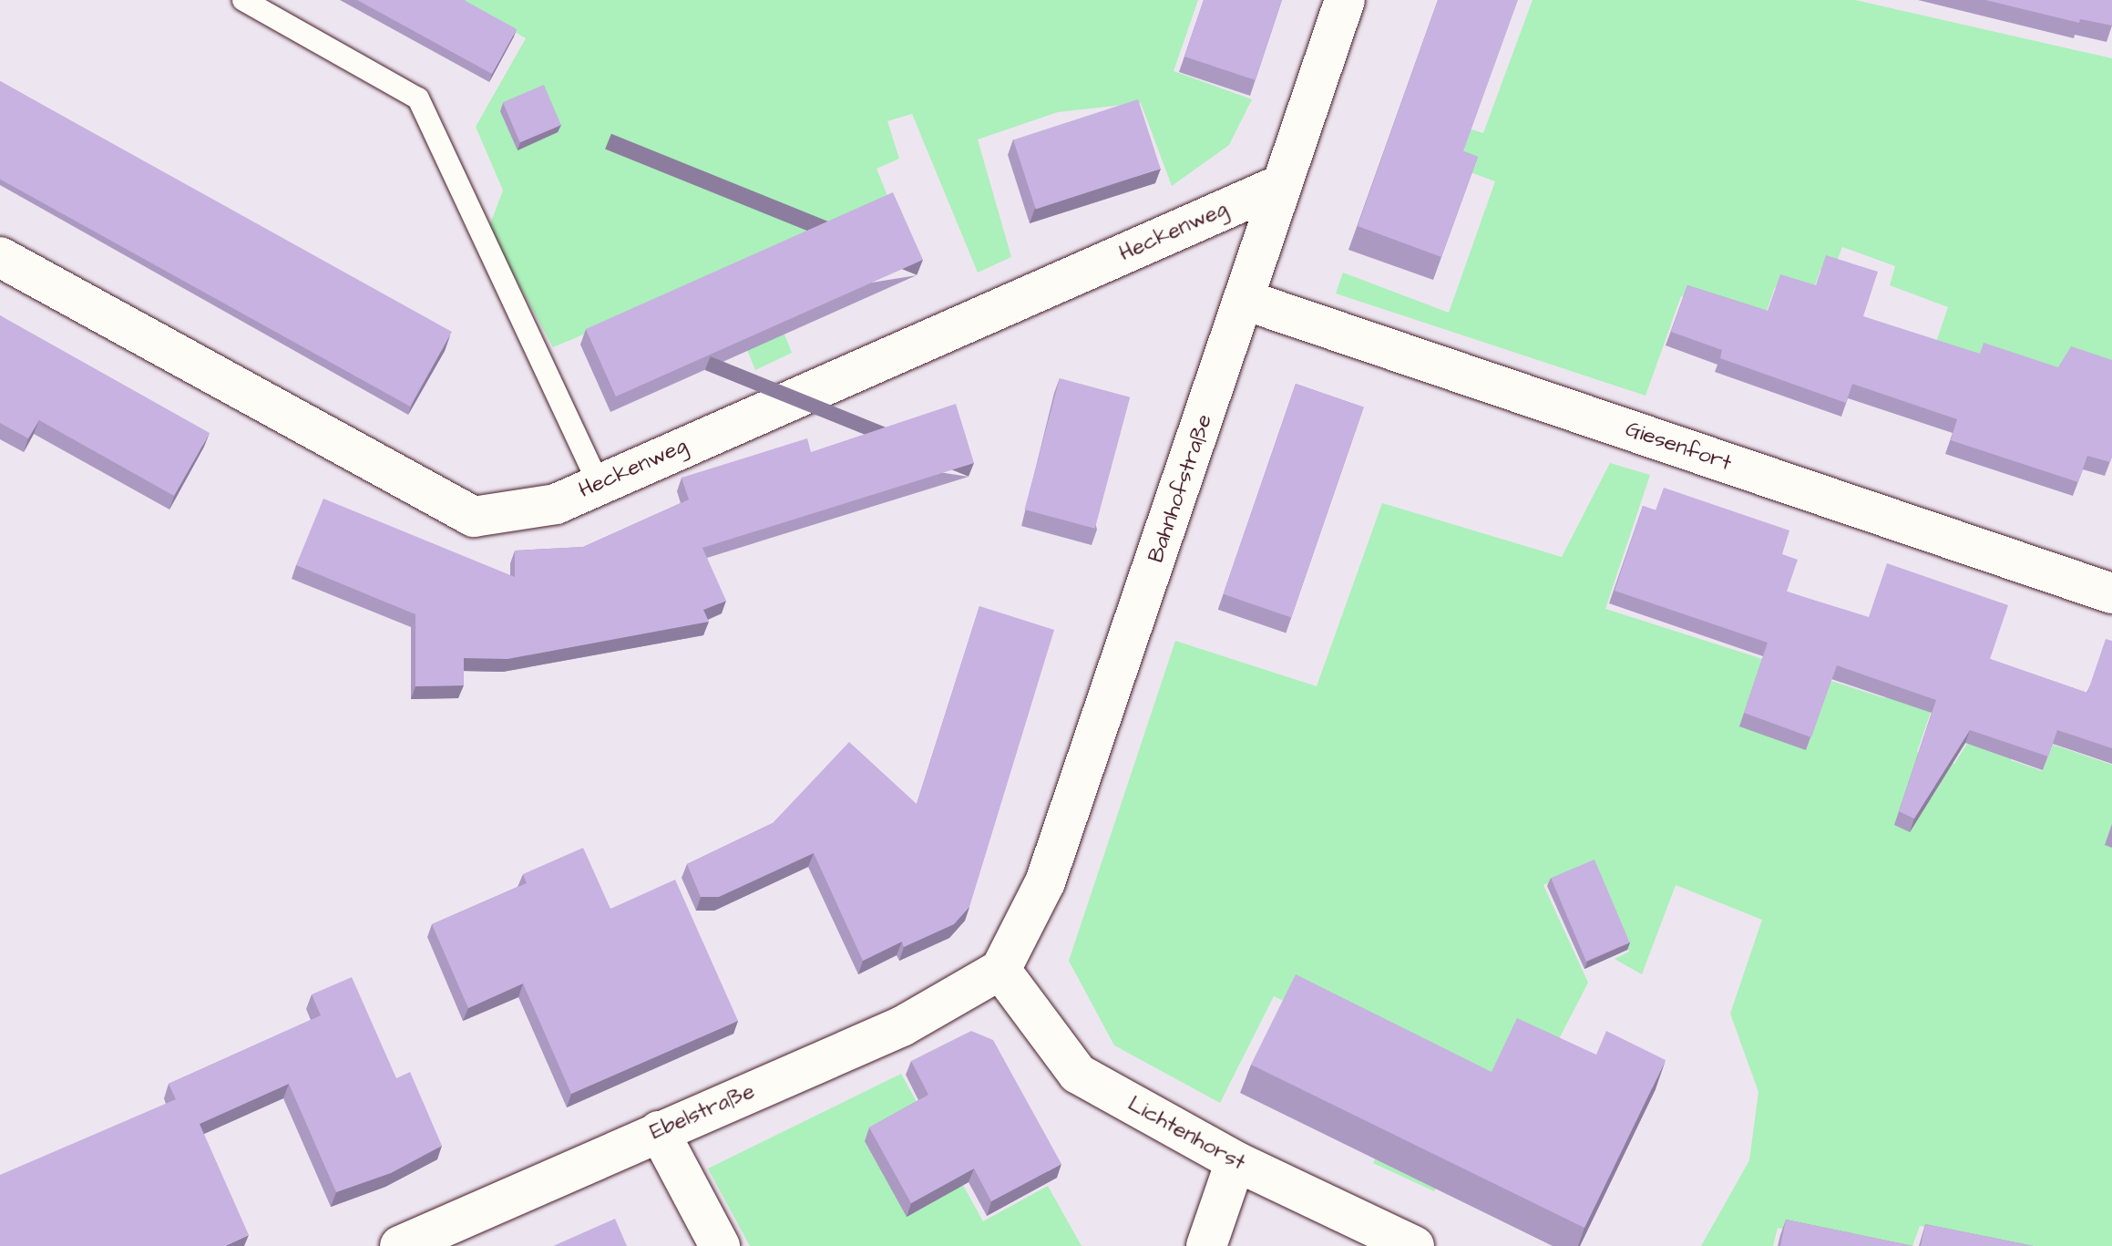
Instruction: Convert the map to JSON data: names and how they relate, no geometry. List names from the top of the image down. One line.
{"streets":{"street":["Heckenweg","Giesenfort","Bahnhofstraße","Ebelstraße","Lichtenhorst"]},"crossings":[["Heckenweg","Bahnhofstraße"],["Giesenfort","Bahnhofstraße"],["Bahnhofstraße","Ebelstraße"],["Bahnhofstraße","Lichtenhorst"],["Ebelstraße","Lichtenhorst"]]}
